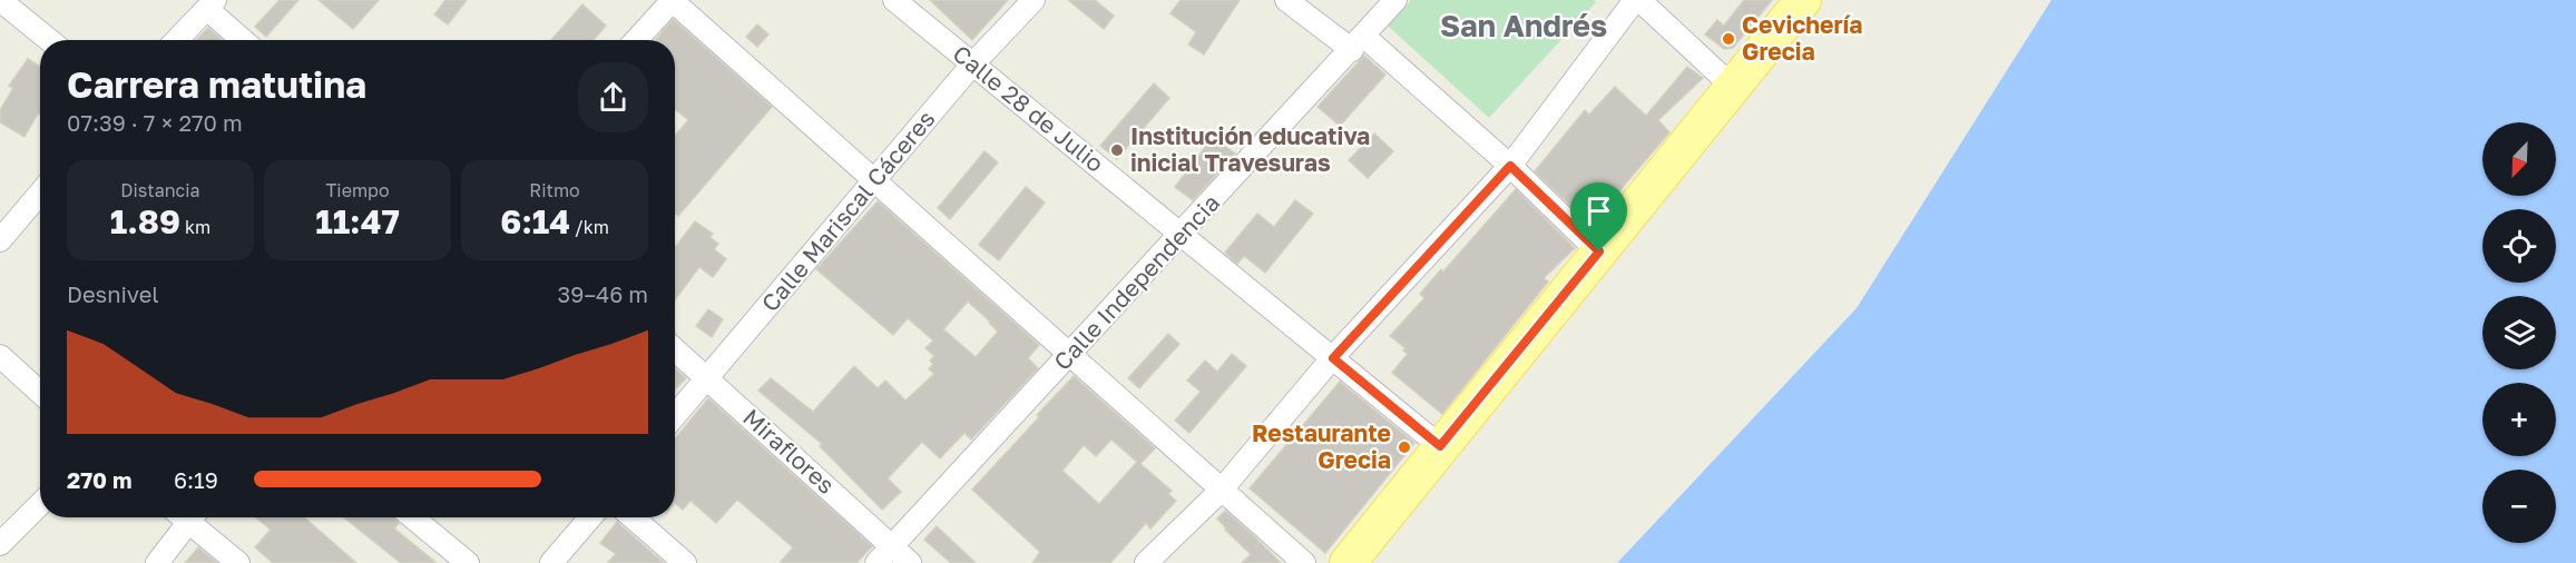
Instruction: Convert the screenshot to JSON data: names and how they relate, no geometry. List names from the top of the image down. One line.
{"streets":{"street":["Calle 28 de Julio","Calle Mariscal Cáceres","Calle Independencia","Miraflores"]},"crossings":[["Calle 28 de Julio","Calle Mariscal Cáceres"],["Calle 28 de Julio","Calle Independencia"],["Calle Mariscal Cáceres","Miraflores"],["Calle Independencia","Miraflores"]],"districts":["San Andrés"],"places":["Cevichería Grecia","Institución educativa inicial Travesuras","Restaurante Grecia"],"north":"bottom left","page":{"heading":["Carrera matutina","07:39 · 7 × 270 m"],"map_buttons":["+","−"],"stats":[["Distancia","1.89 km"],["Tiempo","11:47"],["Ritmo","6:14 /km"]],"chart":["Desnivel","39–46 m"],"list":[{"name":"270 m","note":"6:19"}]}}
